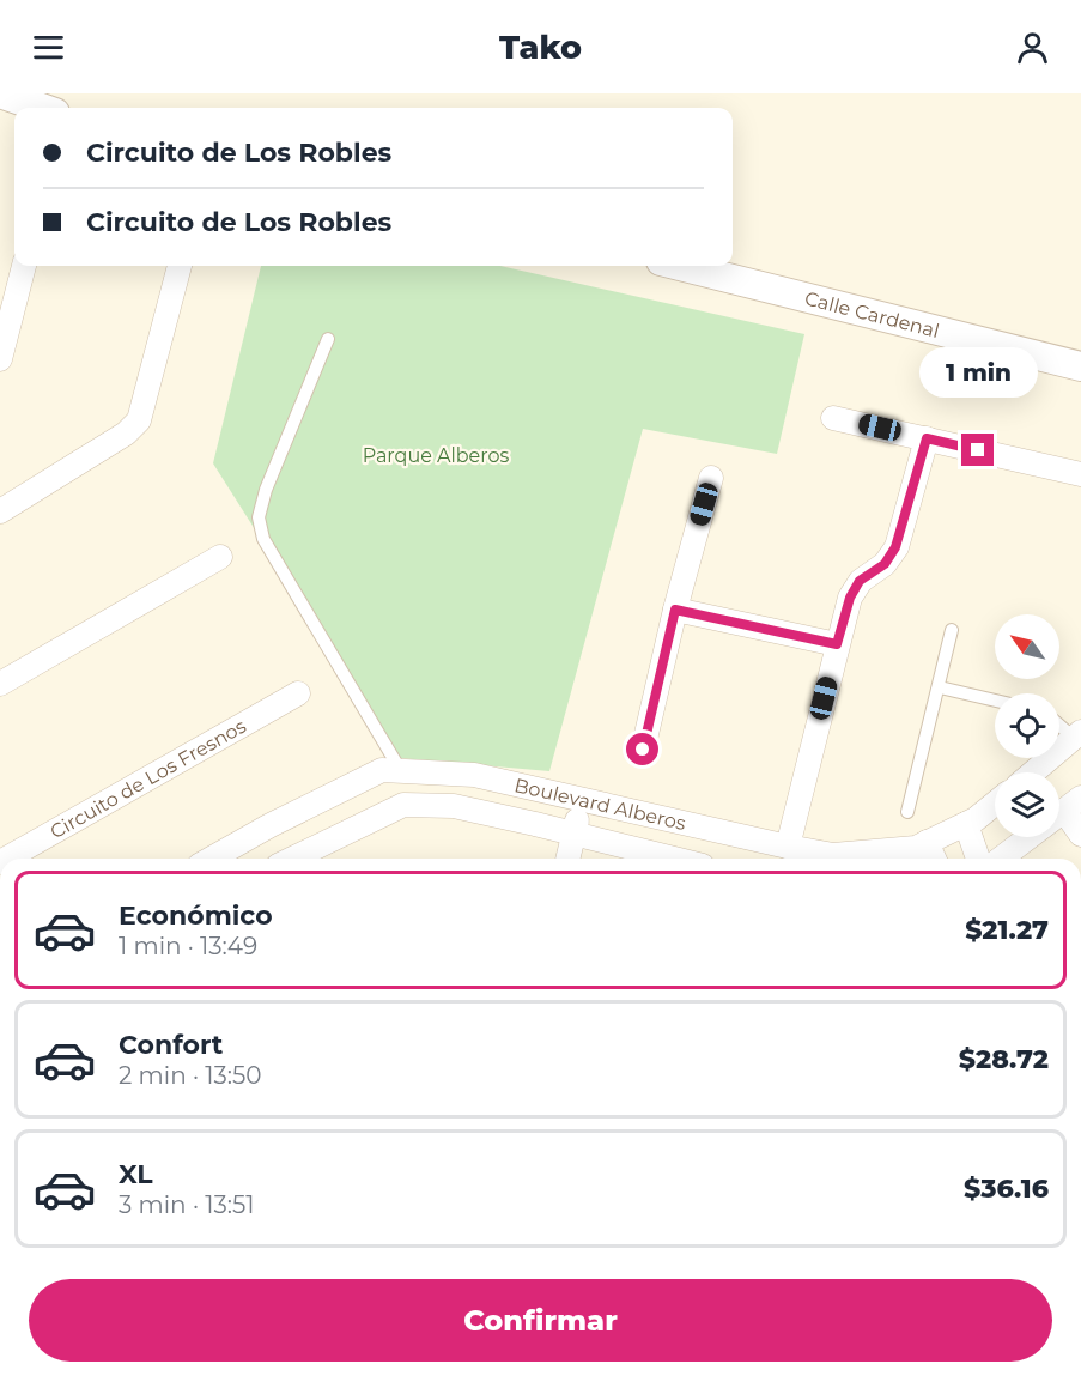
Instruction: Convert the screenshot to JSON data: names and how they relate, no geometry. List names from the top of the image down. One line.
{"streets":{"street":["Calle Cardenal","Circuito de Los Fresnos","Boulevard Alberos"]},"parks":["Parque Alberos"],"north":"top left","page":{"header":"Tako","banner":["Circuito de Los Robles","Circuito de Los Robles"],"bubble":"1 min","list":[{"name":"Económico","note":"1 min · 13:49","value":"$21.27"},{"name":"Confort","note":"2 min · 13:50","value":"$28.72"},{"name":"XL","note":"3 min · 13:51","value":"$36.16"}],"buttons":"Confirmar"}}
